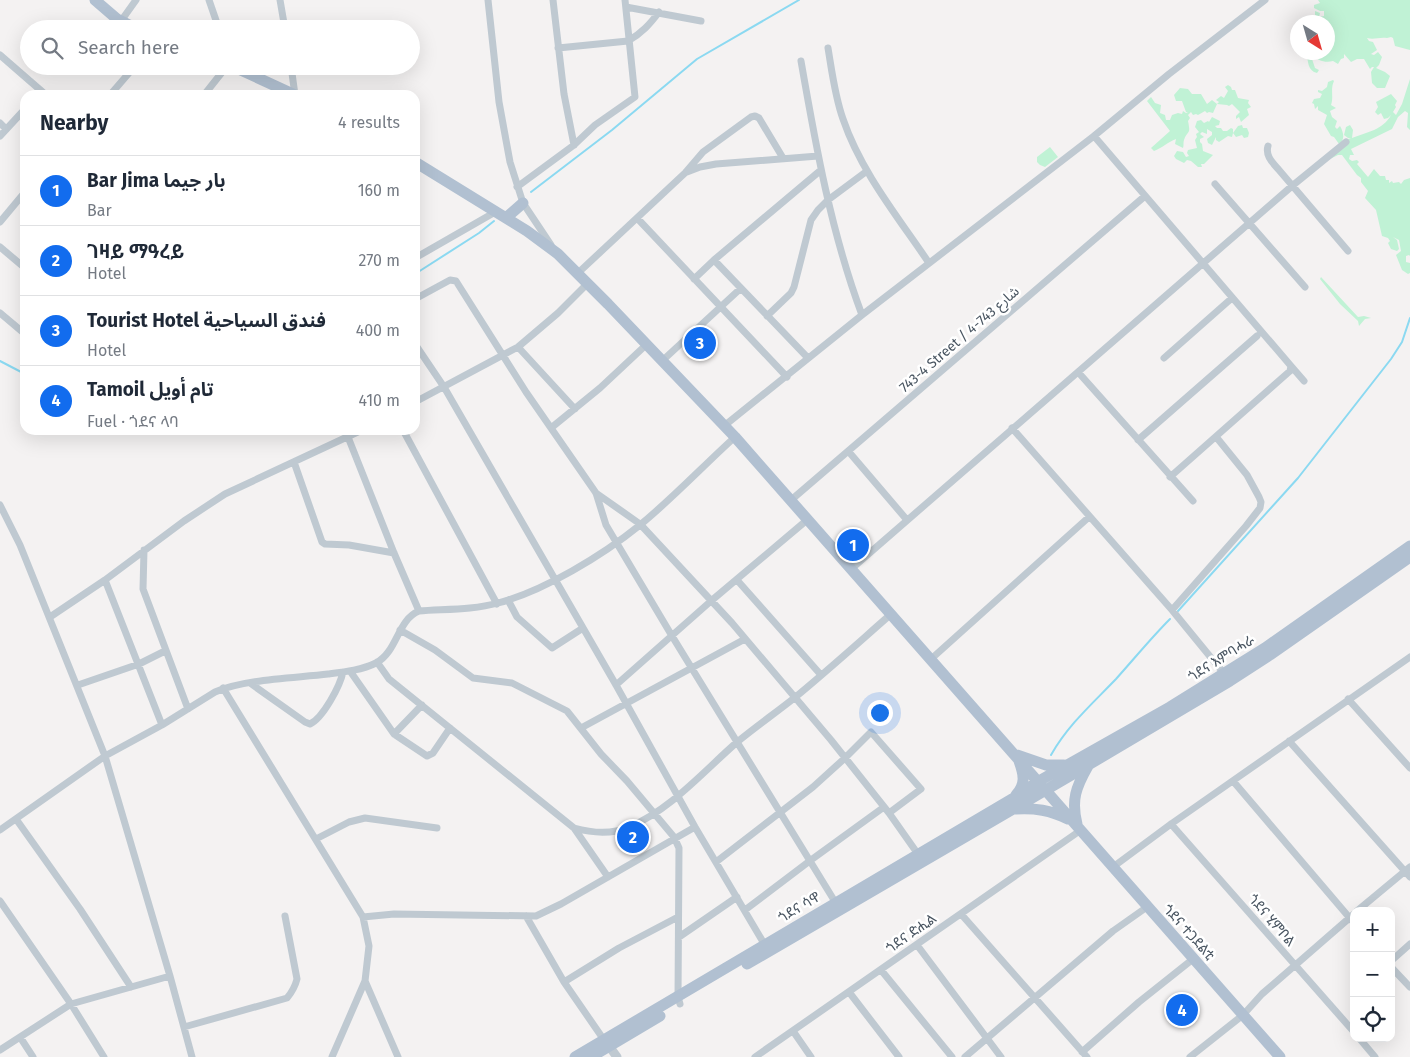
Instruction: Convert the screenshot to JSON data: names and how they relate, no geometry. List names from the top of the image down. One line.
{"streets":{"main road":["ጎደና እምባሓራ","ጎደና ሳዋ","ጎደና ተጋደልቲ"],"street":["743-4 Street / شارع 743-4","ጎደና ሂምቦል","ጎደና ድሒል"]},"crossings":[["743-4 Street / شارع 743-4","ጎደና ተጋደልቲ"],["ጎደና እምባሓራ","ጎደና ሳዋ"],["ጎደና እምባሓራ","ጎደና ተጋደልቲ"],["ጎደና ሳዋ","ጎደና ተጋደልቲ"],["ጎደና ተጋደልቲ","ጎደና ድሒል"]],"north":"bottom right","page":{"search":"Search here","heading":["Nearby","4 results"],"list":[{"mark":"1","name":"Bar Jima بار جيما","note":"Bar","value":"160 m"},{"mark":"2","name":"ገዛይ ማዓረይ","note":"Hotel","value":"270 m"},{"mark":"3","name":"Tourist Hotel فندق السياحية","note":"Hotel","value":"400 m"},{"mark":"4","name":"Tamoil تام أويل","note":"Fuel · ጎደና ላባ","value":"410 m"}],"pins":["3","1","2","4"],"map_buttons":["+","−"]}}
